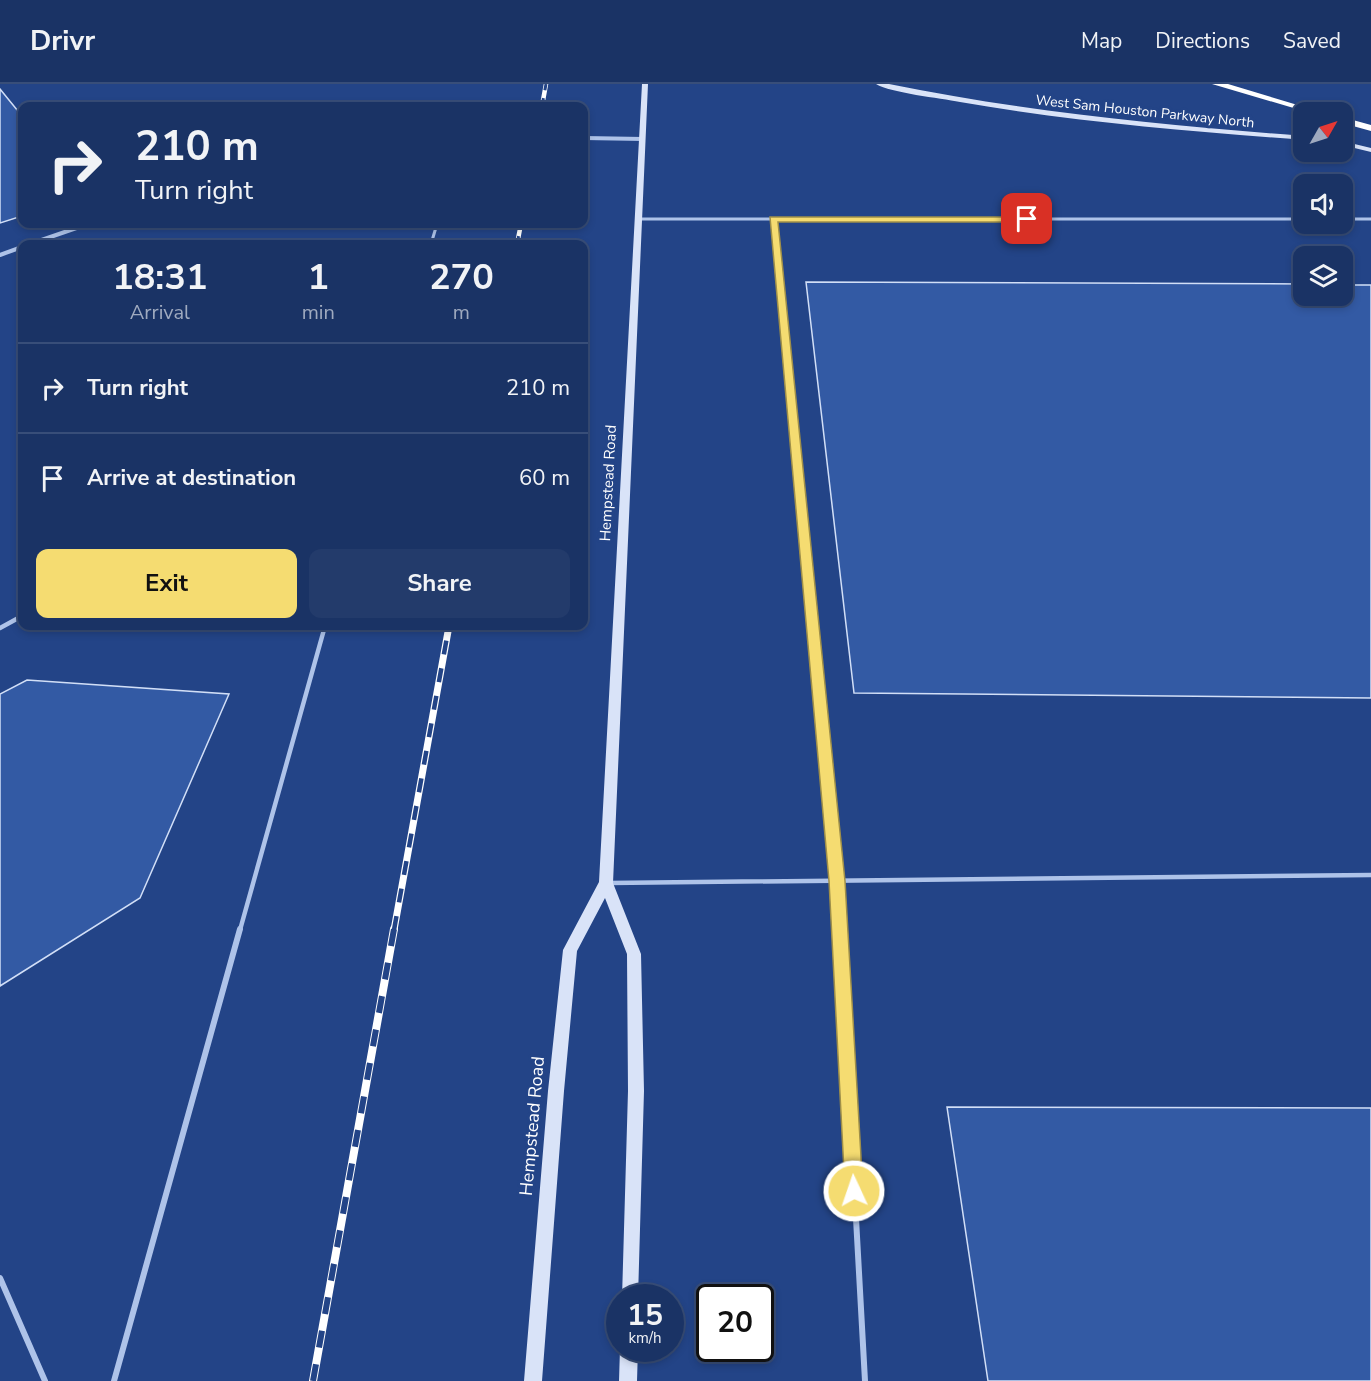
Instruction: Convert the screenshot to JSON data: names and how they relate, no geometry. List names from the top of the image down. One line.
{"streets":{"main road":["West Sam Houston Parkway North","Hempstead Road"]},"north":"top right","page":{"header":"Drivr","nav":["Map","Directions","Saved"],"turn":["210 m","Turn right"],"eta":["18:31","Arrival","1","min","270","m"],"list":[{"name":"Turn right","value":"210 m"},{"name":"Arrive at destination","value":"60 m"}],"buttons":["Exit","Share"],"speed":"15 km/h","limit":"20"}}
